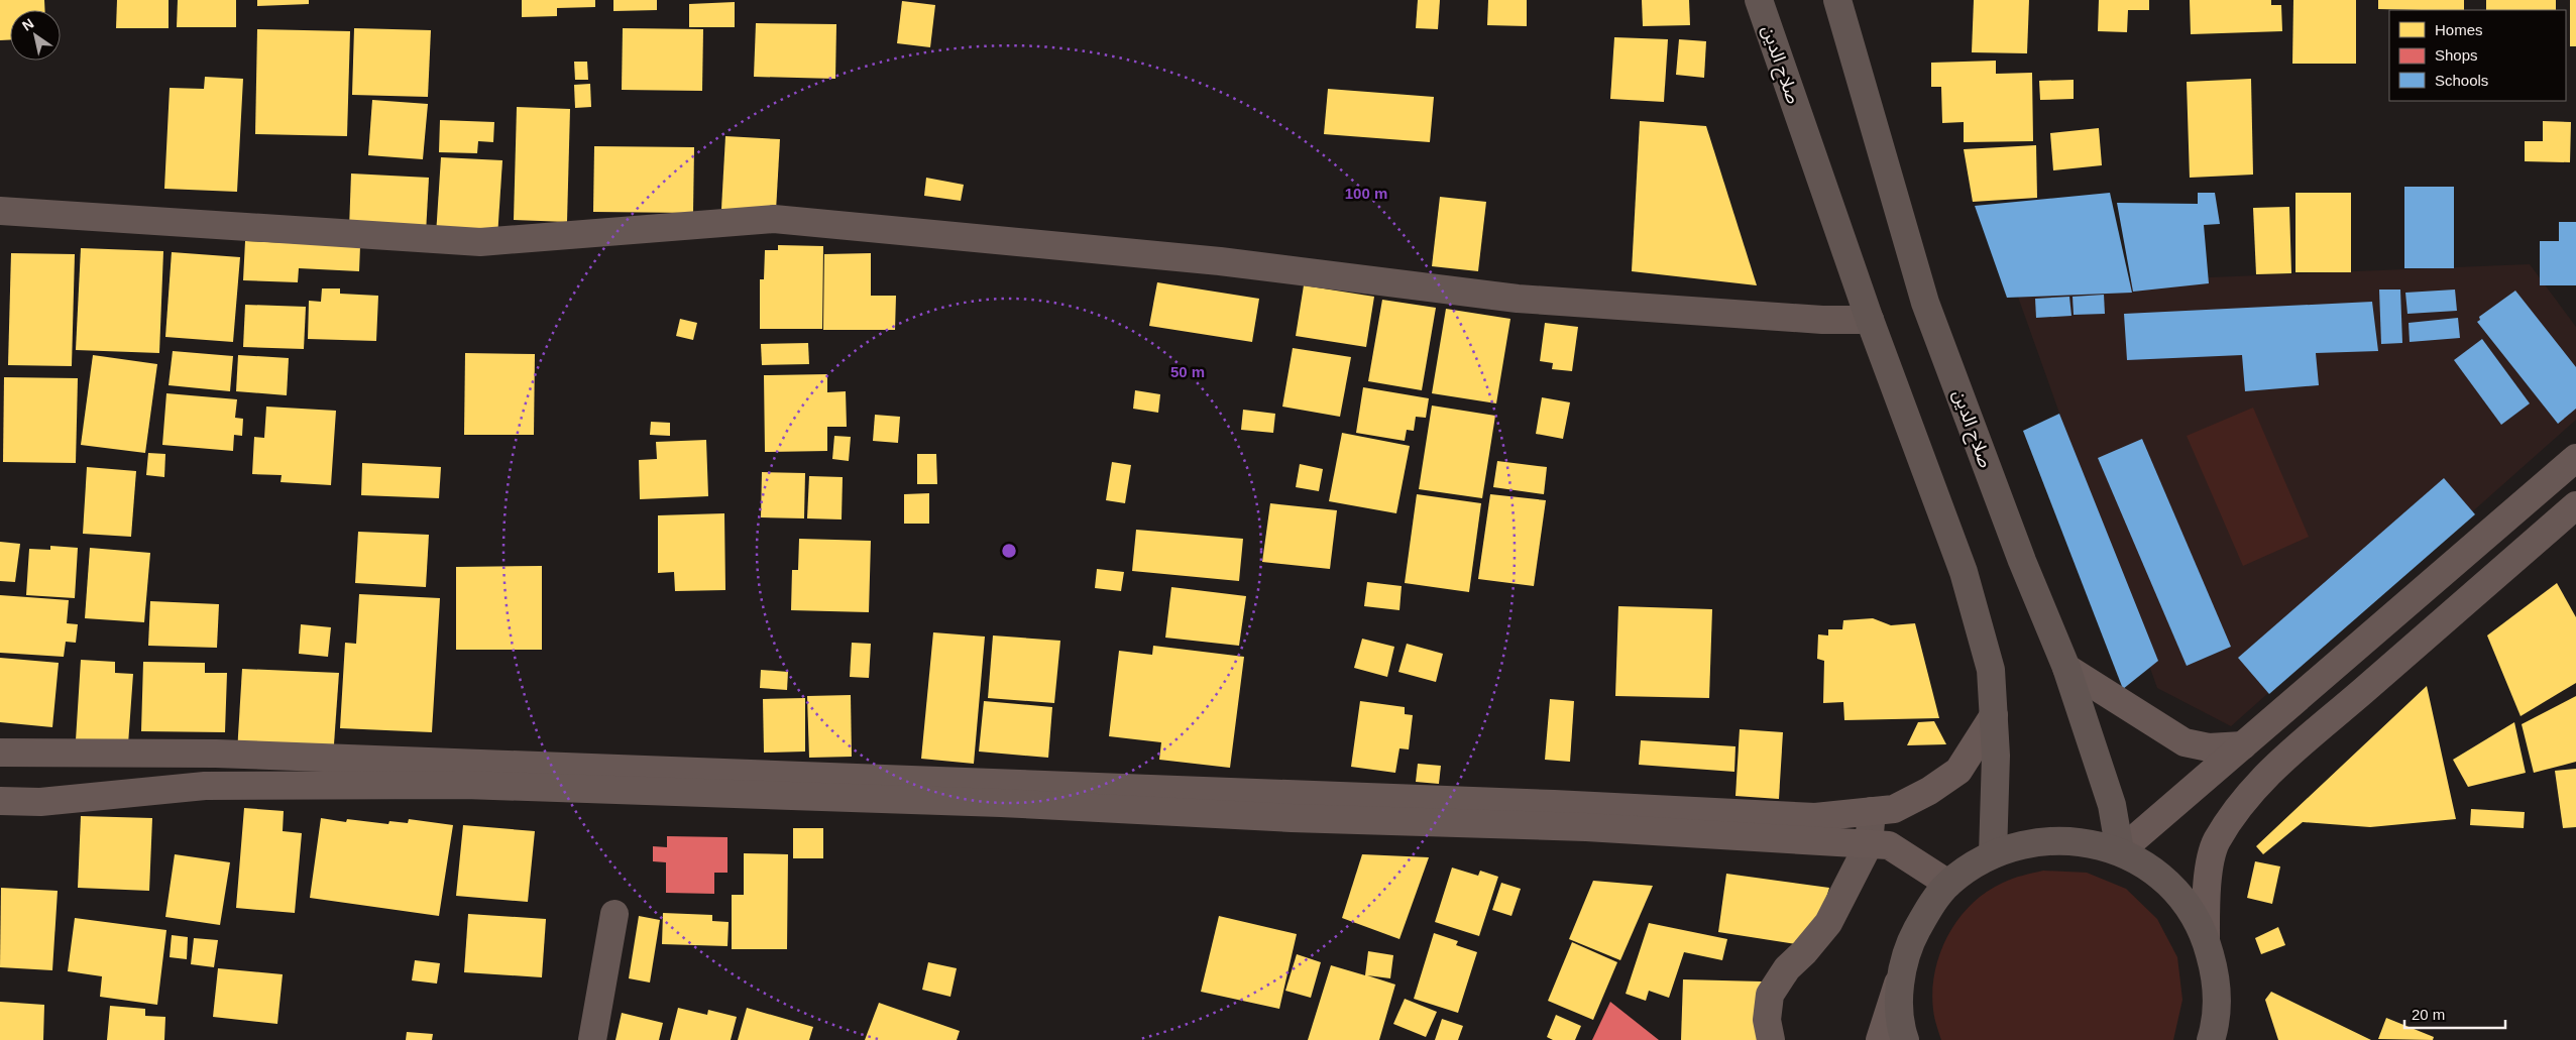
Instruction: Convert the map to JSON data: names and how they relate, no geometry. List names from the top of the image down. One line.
{"streets":{"highway":["صلاح الدين"]},"legend":["Homes","Shops","Schools"],"scale_bar":"20 m","north":"top left","rings":["100 m","50 m"]}
